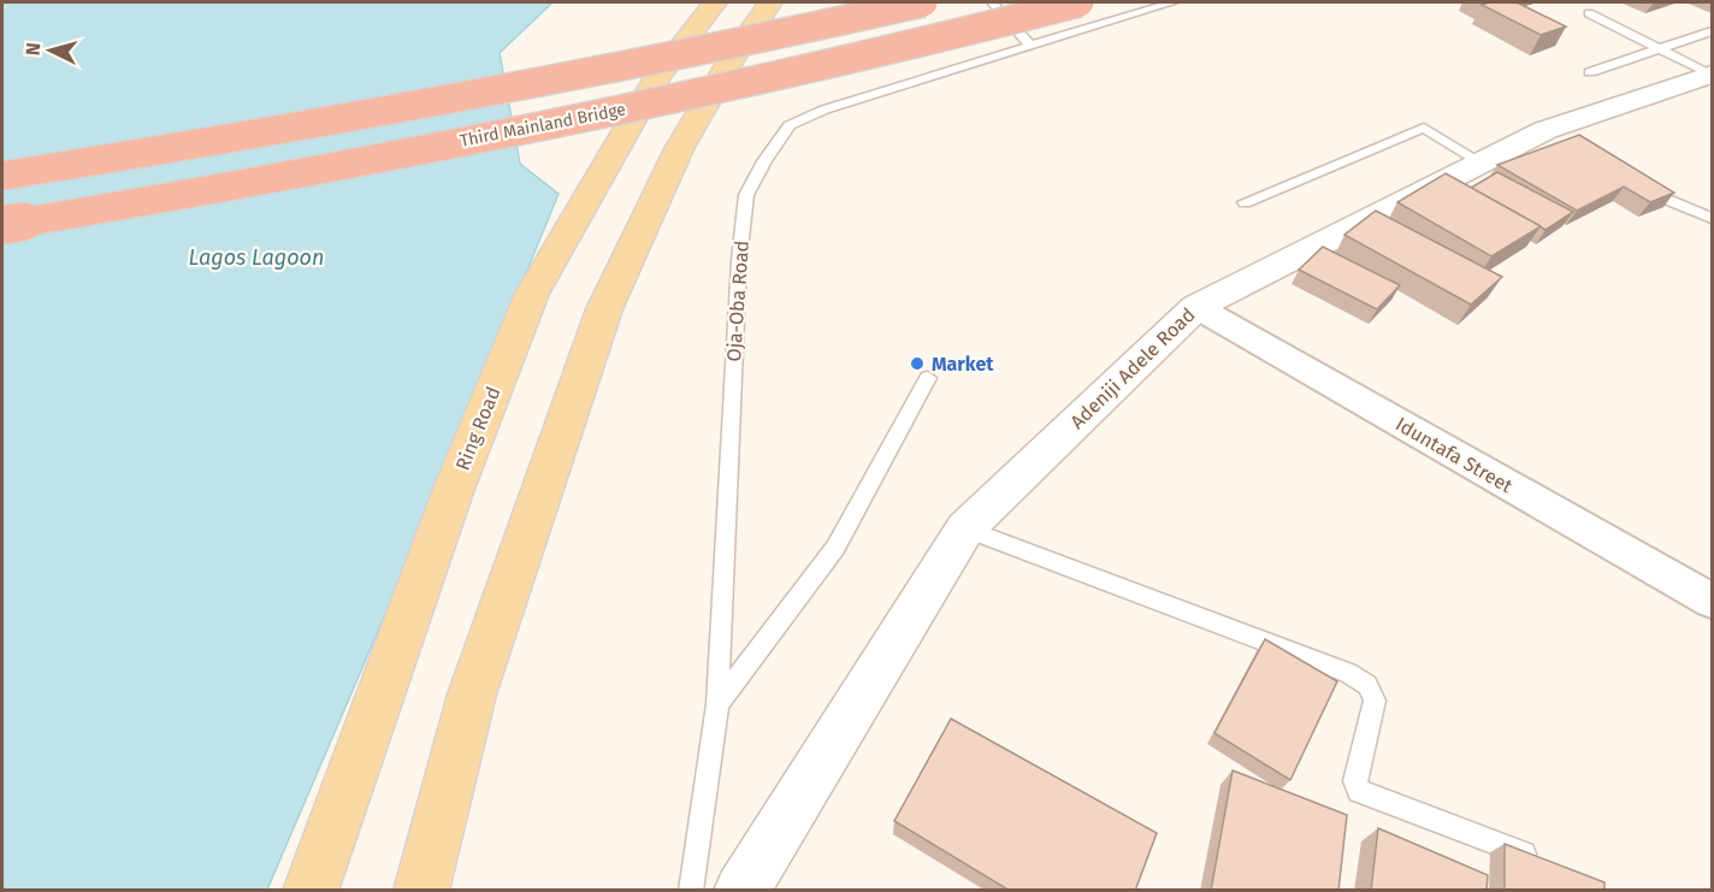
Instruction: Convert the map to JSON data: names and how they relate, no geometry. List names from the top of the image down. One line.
{"streets":{"highway":["Third Mainland Bridge"],"main road":["Ring Road"],"street":["Adeniji Adele Road","Iduntafa Street"],"lane":["Oja-Oba Road"]},"crossings":[["Adeniji Adele Road","Iduntafa Street"]],"water":["Lagos Lagoon"],"places":["Market"],"north":"left"}
